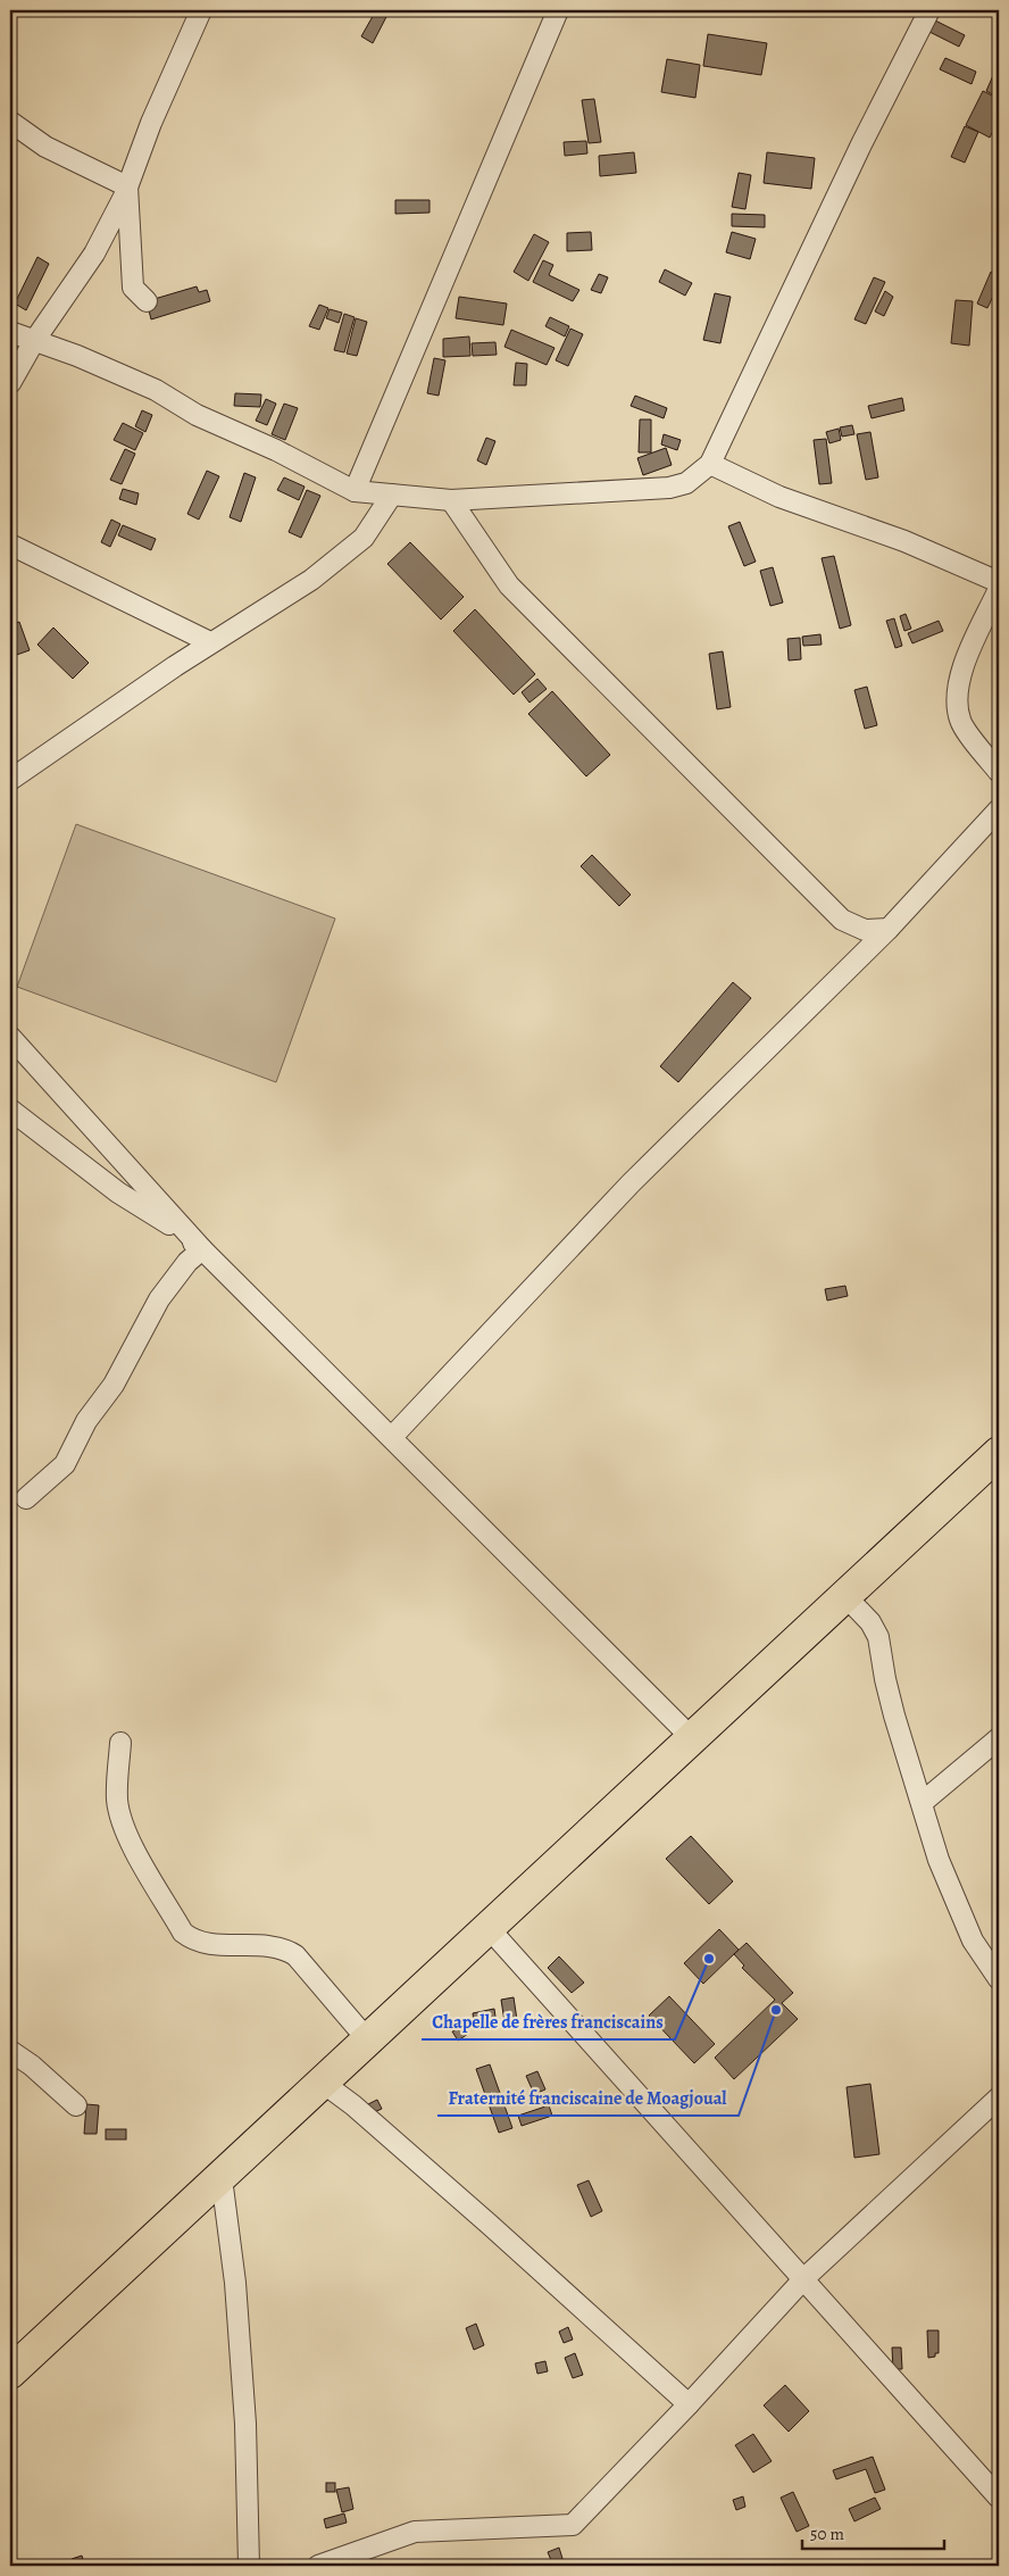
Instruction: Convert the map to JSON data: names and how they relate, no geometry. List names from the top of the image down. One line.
{"places":["Chapelle de frères franciscains","Fraternité franciscaine de Moagjoual"],"scale_bar":"50 m"}
